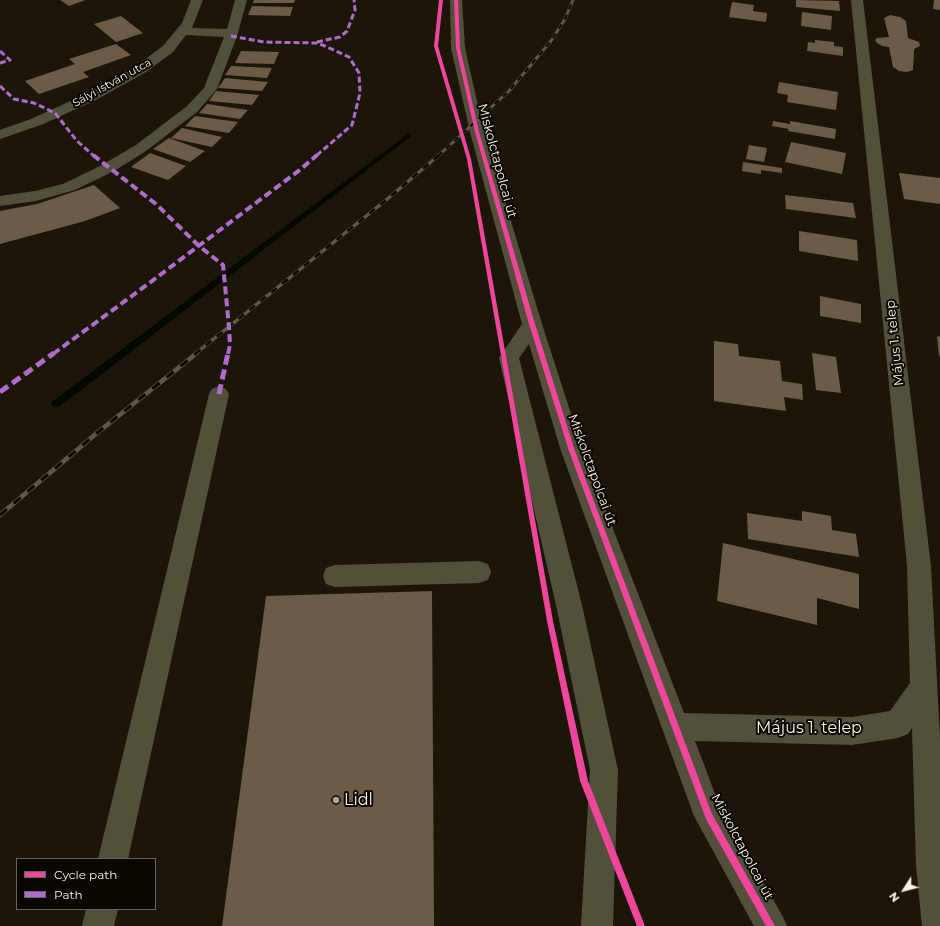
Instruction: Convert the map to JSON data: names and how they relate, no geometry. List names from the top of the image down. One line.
{"streets":{"street":["Sályi István utca","Miskolctapolcai út","Május 1. telep"]},"crossings":[["Miskolctapolcai út","Május 1. telep"]],"places":["Lidl"],"legend":["Cycle path","Path"],"north":"bottom left"}
